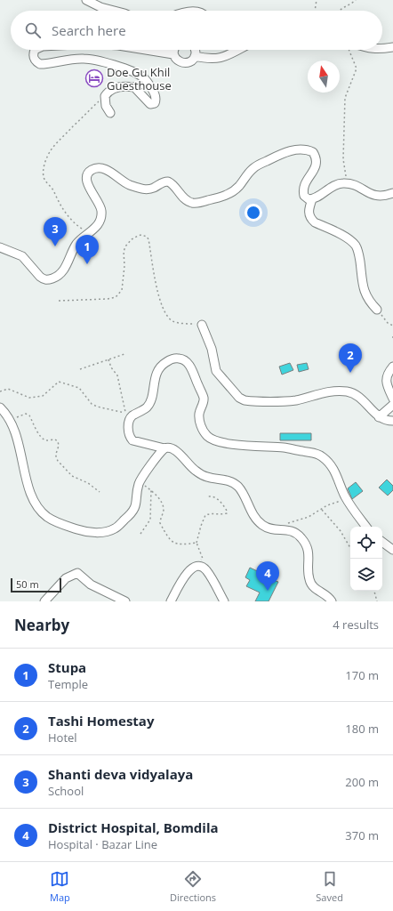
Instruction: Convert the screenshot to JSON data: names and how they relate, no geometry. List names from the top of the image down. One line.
{"places":{"hotel":["Doe Gu Khil Guesthouse"]},"scale_bar":"50 m","north":"top","page":{"search":"Search here","pins":["3","1","2","4"],"scale":"50 m","heading":["Nearby","4 results"],"list":[{"mark":"1","name":"Stupa","note":"Temple","value":"170 m"},{"mark":"2","name":"Tashi Homestay","note":"Hotel","value":"180 m"},{"mark":"3","name":"Shanti deva vidyalaya","note":"School","value":"200 m"},{"mark":"4","name":"District Hospital, Bomdila","note":"Hospital · Bazar Line","value":"370 m"}],"nav":["Map","Directions","Saved"]}}
